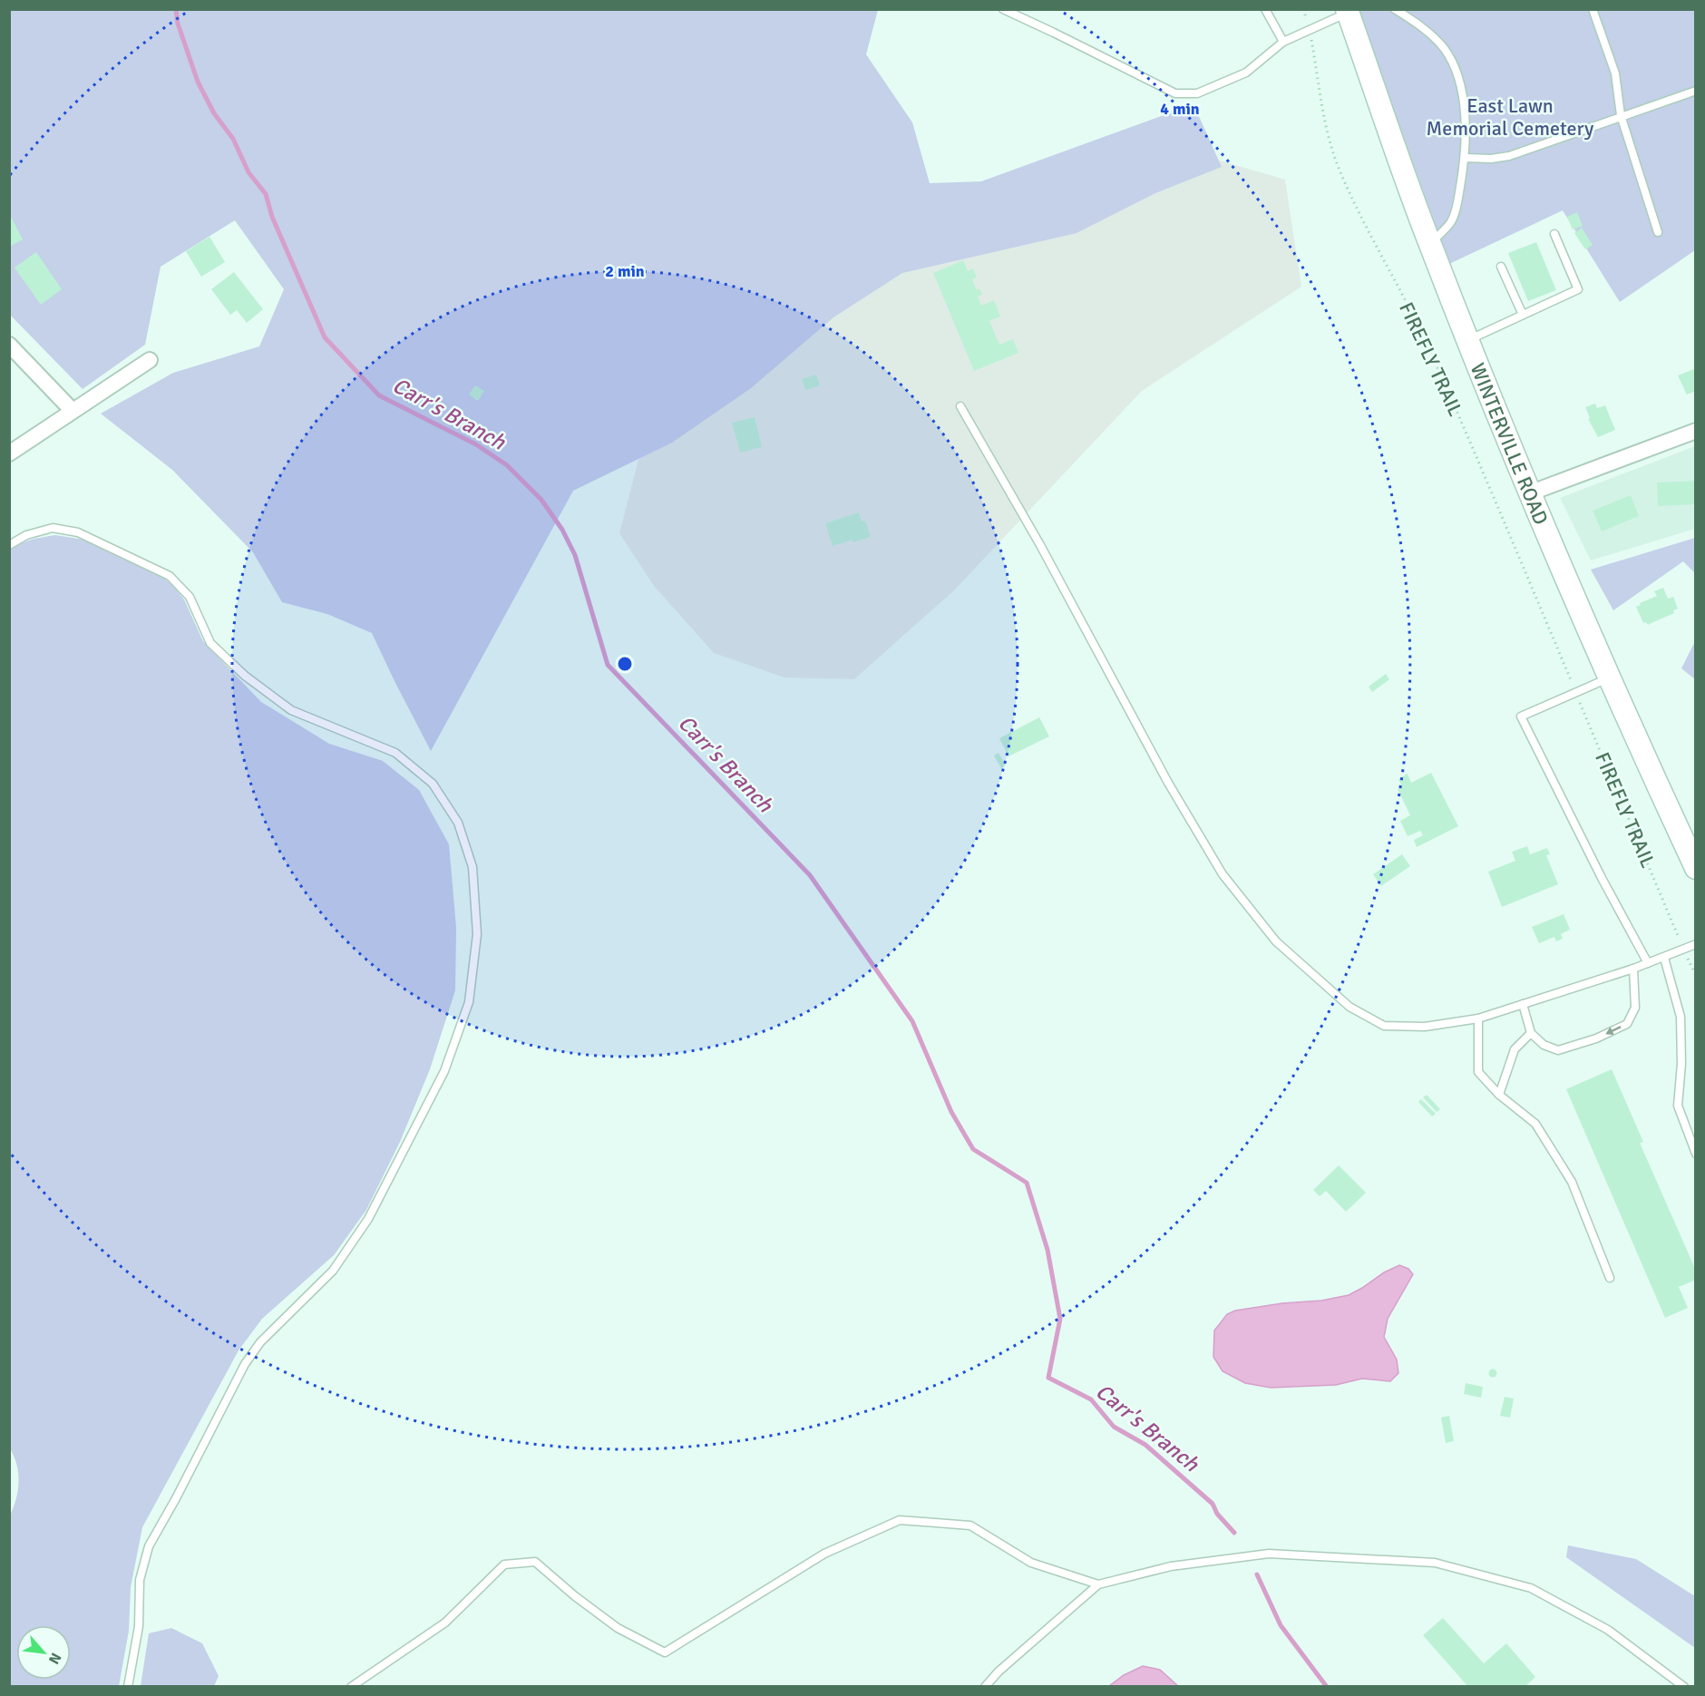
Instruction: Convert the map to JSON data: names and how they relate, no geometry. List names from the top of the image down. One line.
{"streets":{"street":["WINTERVILLE ROAD"],"path":["FIREFLY TRAIL"]},"water":["Carr's Branch"],"parks":["East Lawn Memorial Cemetery"],"north":"bottom right","rings":["4 min","2 min"]}
